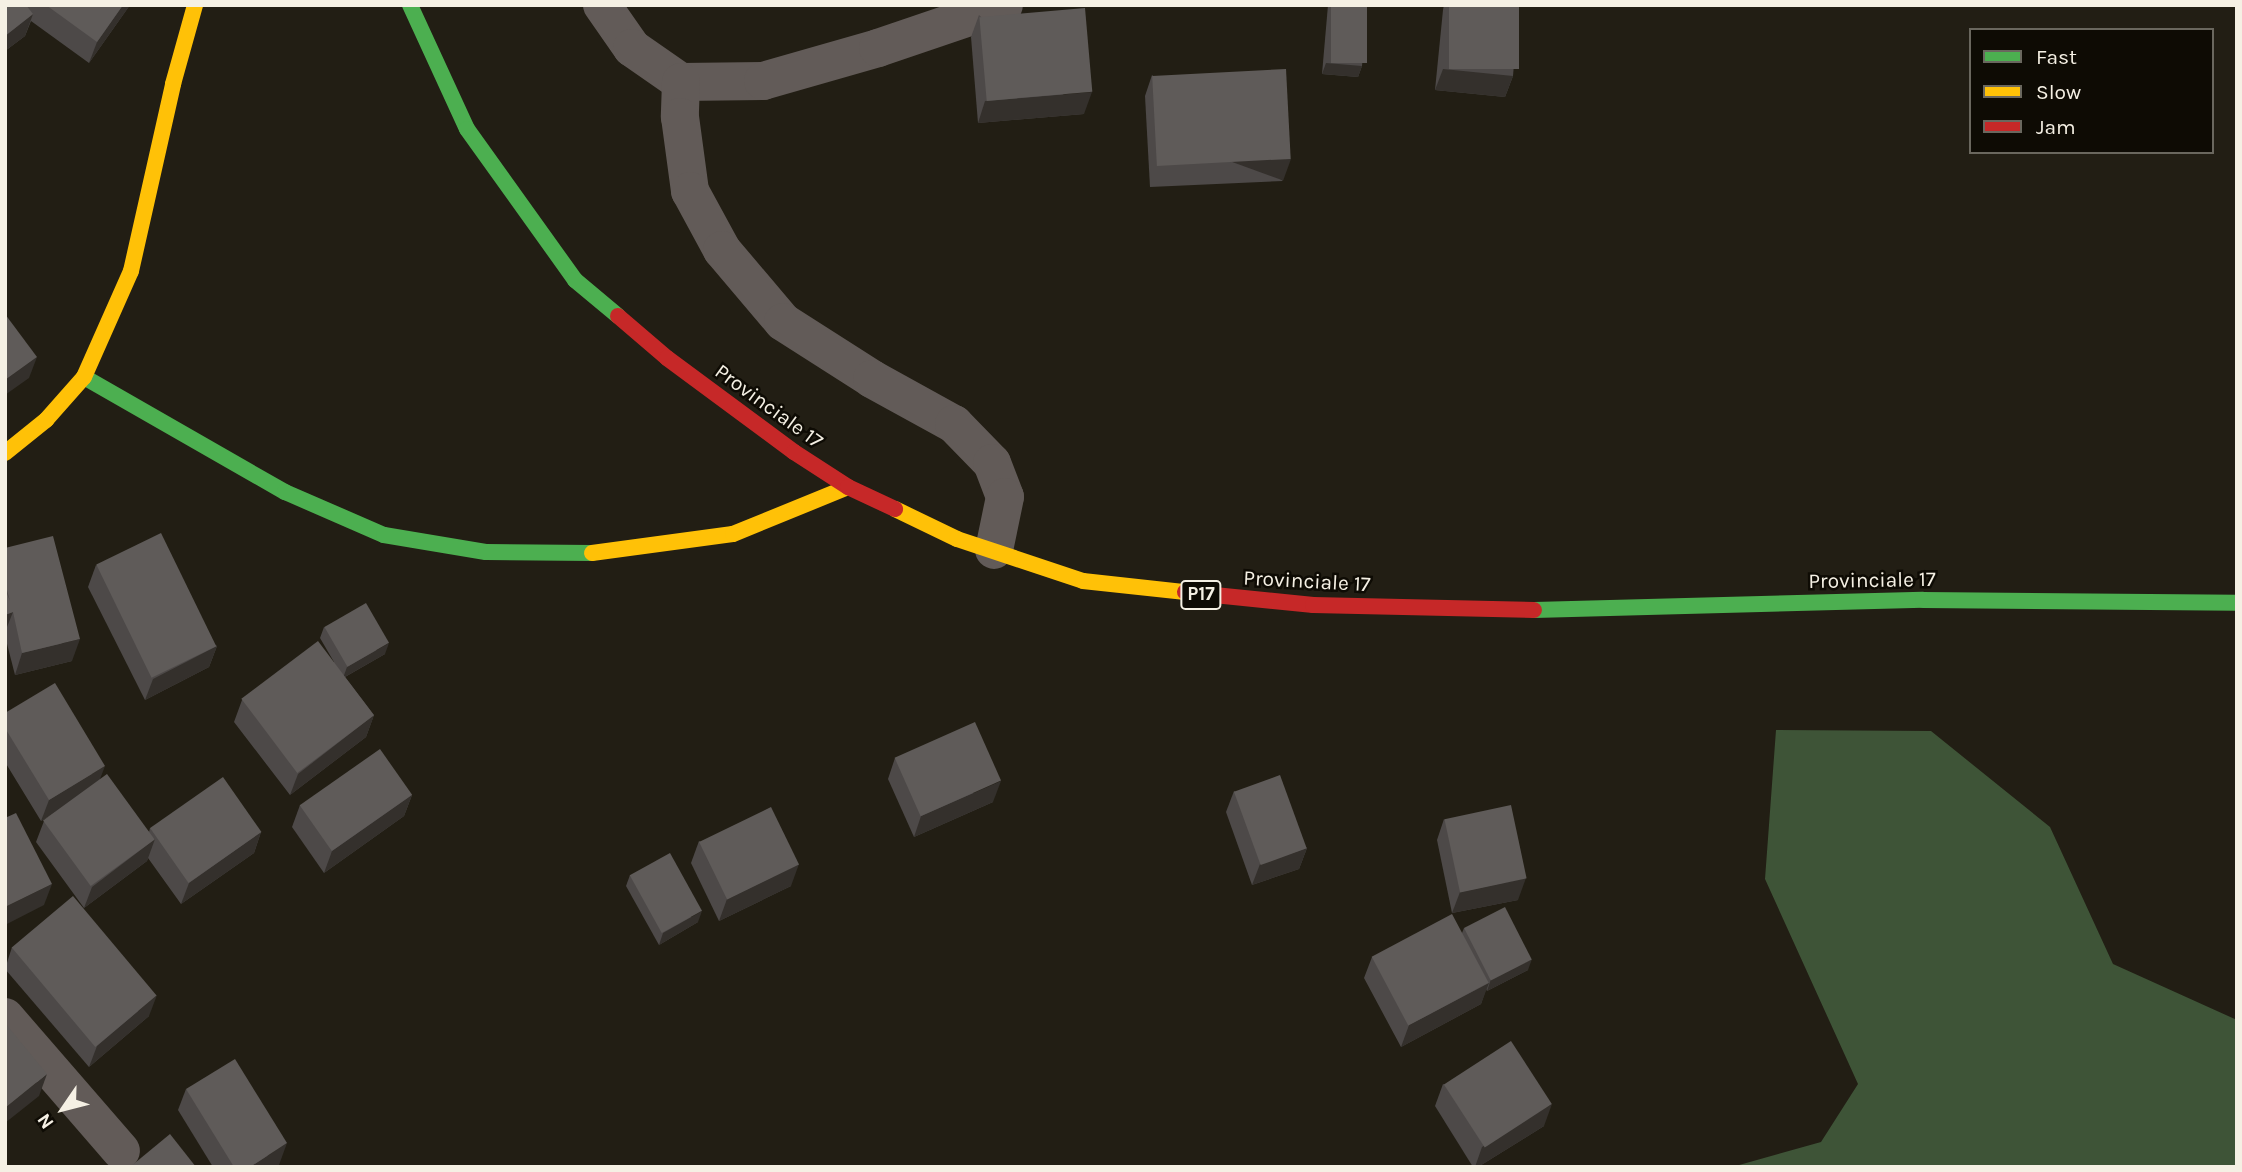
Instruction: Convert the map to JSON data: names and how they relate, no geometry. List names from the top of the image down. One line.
{"streets":{"main road":["Provinciale 17","P17"]},"legend":["Fast","Slow","Jam"],"north":"bottom left"}
